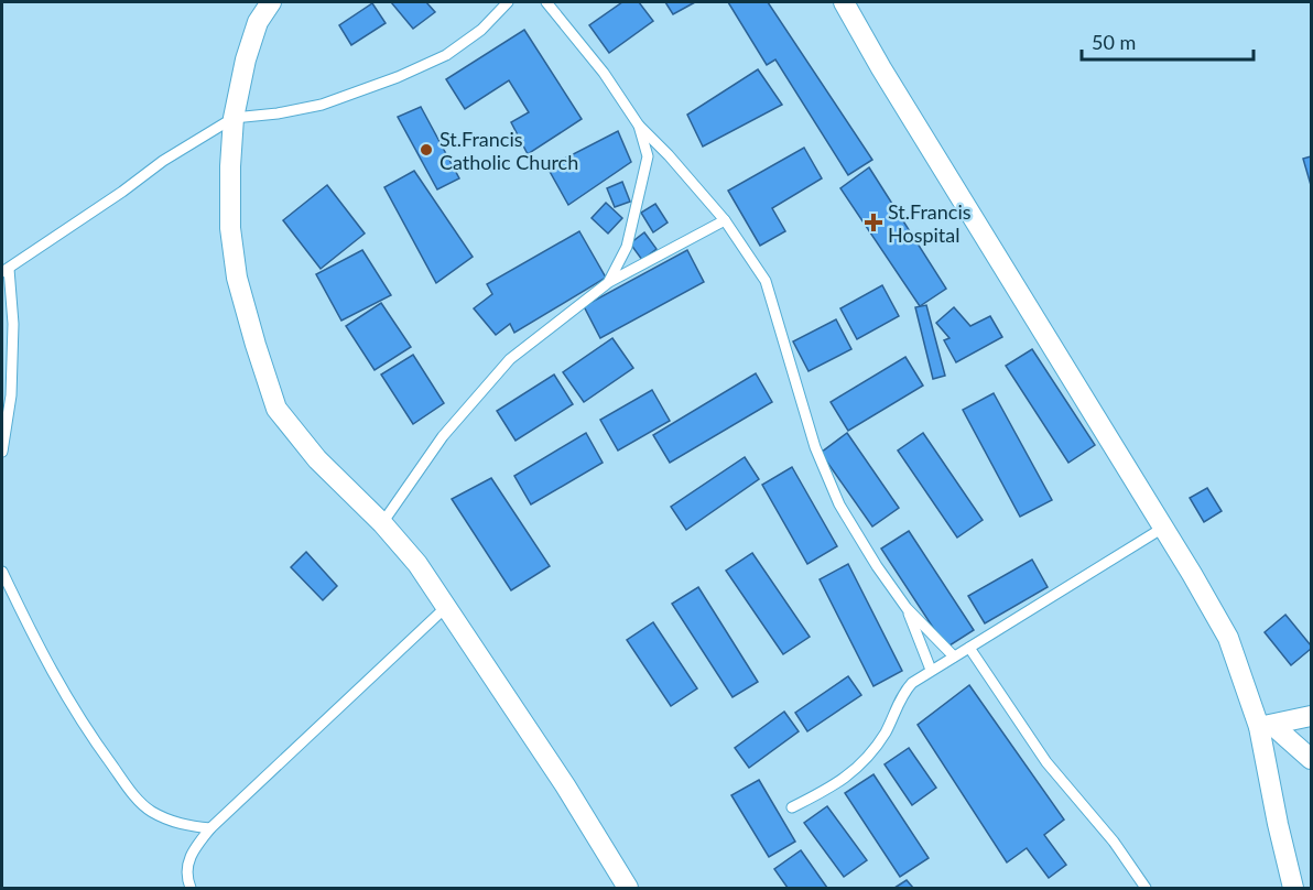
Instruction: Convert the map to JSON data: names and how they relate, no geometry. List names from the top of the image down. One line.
{"places":{"other":["St.Francis Catholic Church"],"health":["St.Francis Hospital"]},"scale_bar":"50 m"}
